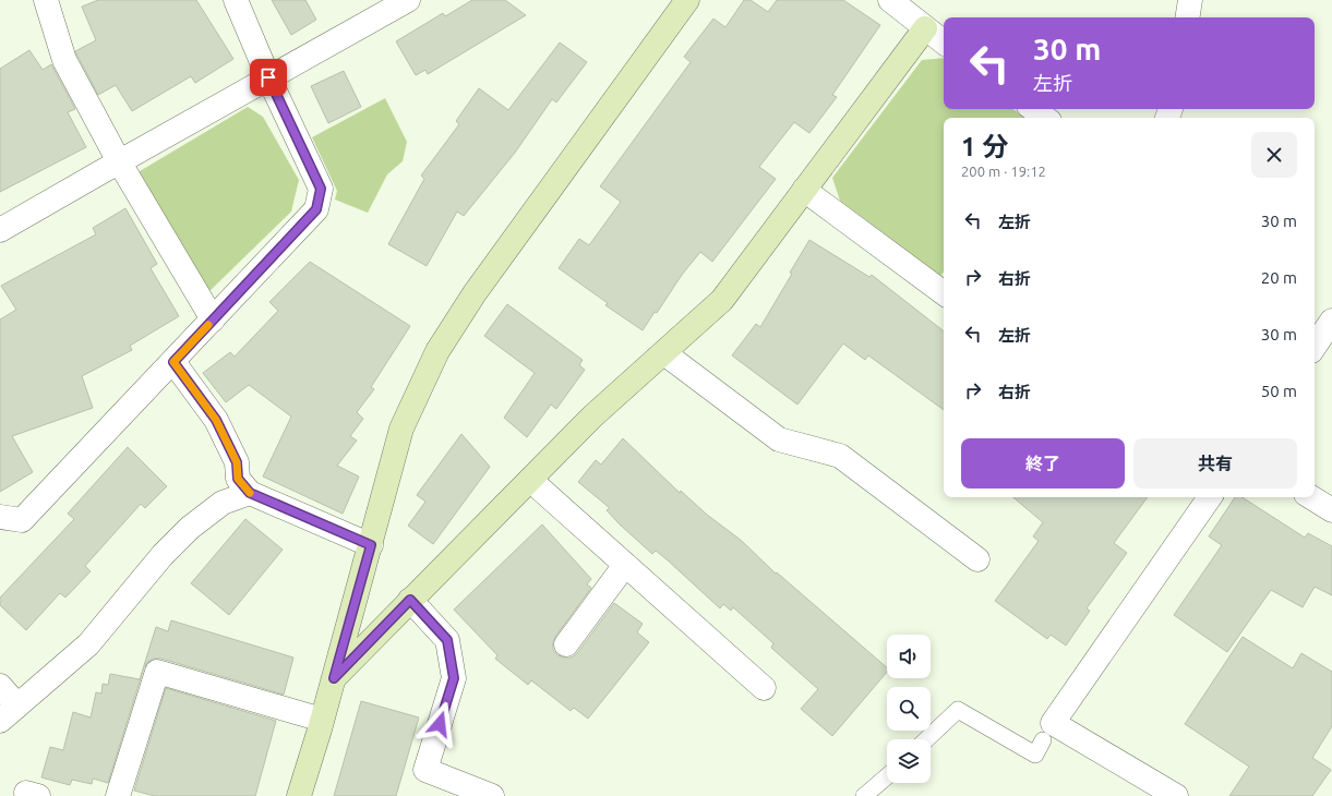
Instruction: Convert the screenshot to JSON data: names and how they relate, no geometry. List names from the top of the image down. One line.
{"page":{"turn":["30 m","左折"],"heading":["1 分","200 m · 19:12"],"list":[{"name":"左折","value":"30 m"},{"name":"右折","value":"20 m"},{"name":"左折","value":"30 m"},{"name":"右折","value":"50 m"}],"buttons":["終了","共有"]}}
